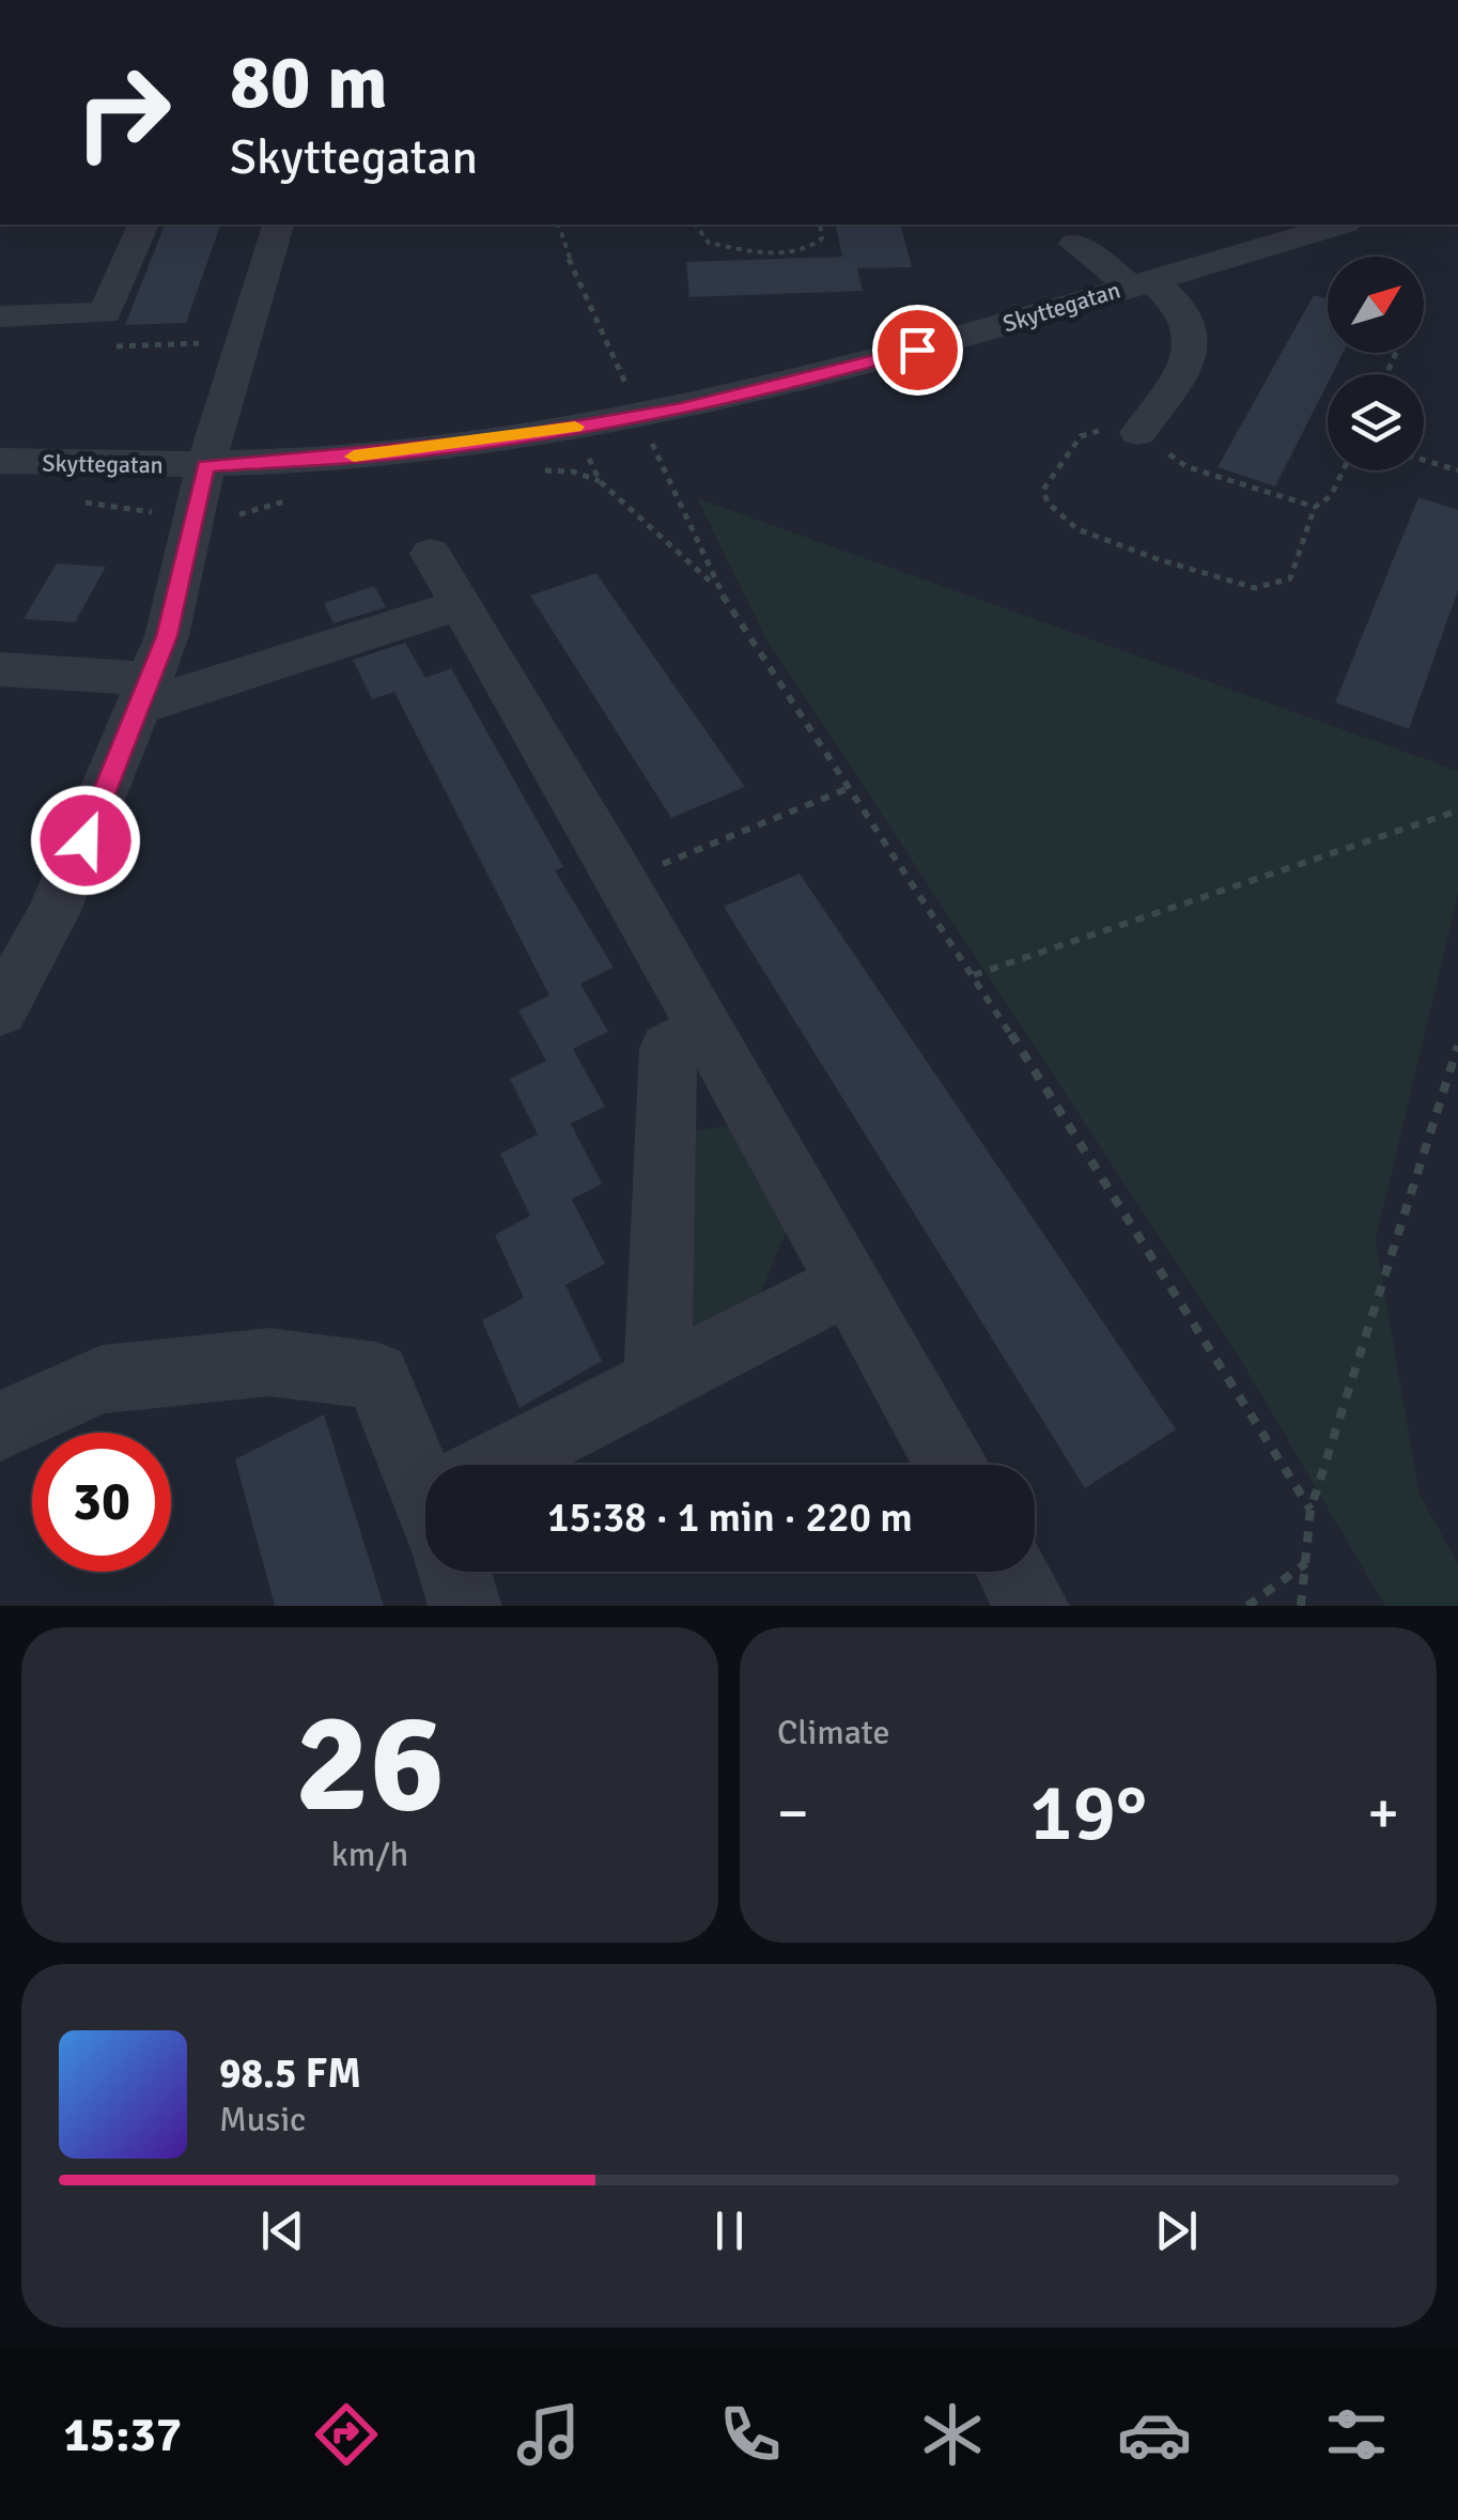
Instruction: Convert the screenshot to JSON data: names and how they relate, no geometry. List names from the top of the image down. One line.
{"streets":{"street":["Skyttegatan"]},"north":"top right","page":{"turn":["80 m","Skyttegatan"],"limit":"30","trip":"15:38 · 1 min · 220 m","tile":[["26","km/h"],"Climate"],"heat":["−","19°","+"],"song":["98.5 FM","Music"],"tabs":"15:37"}}
